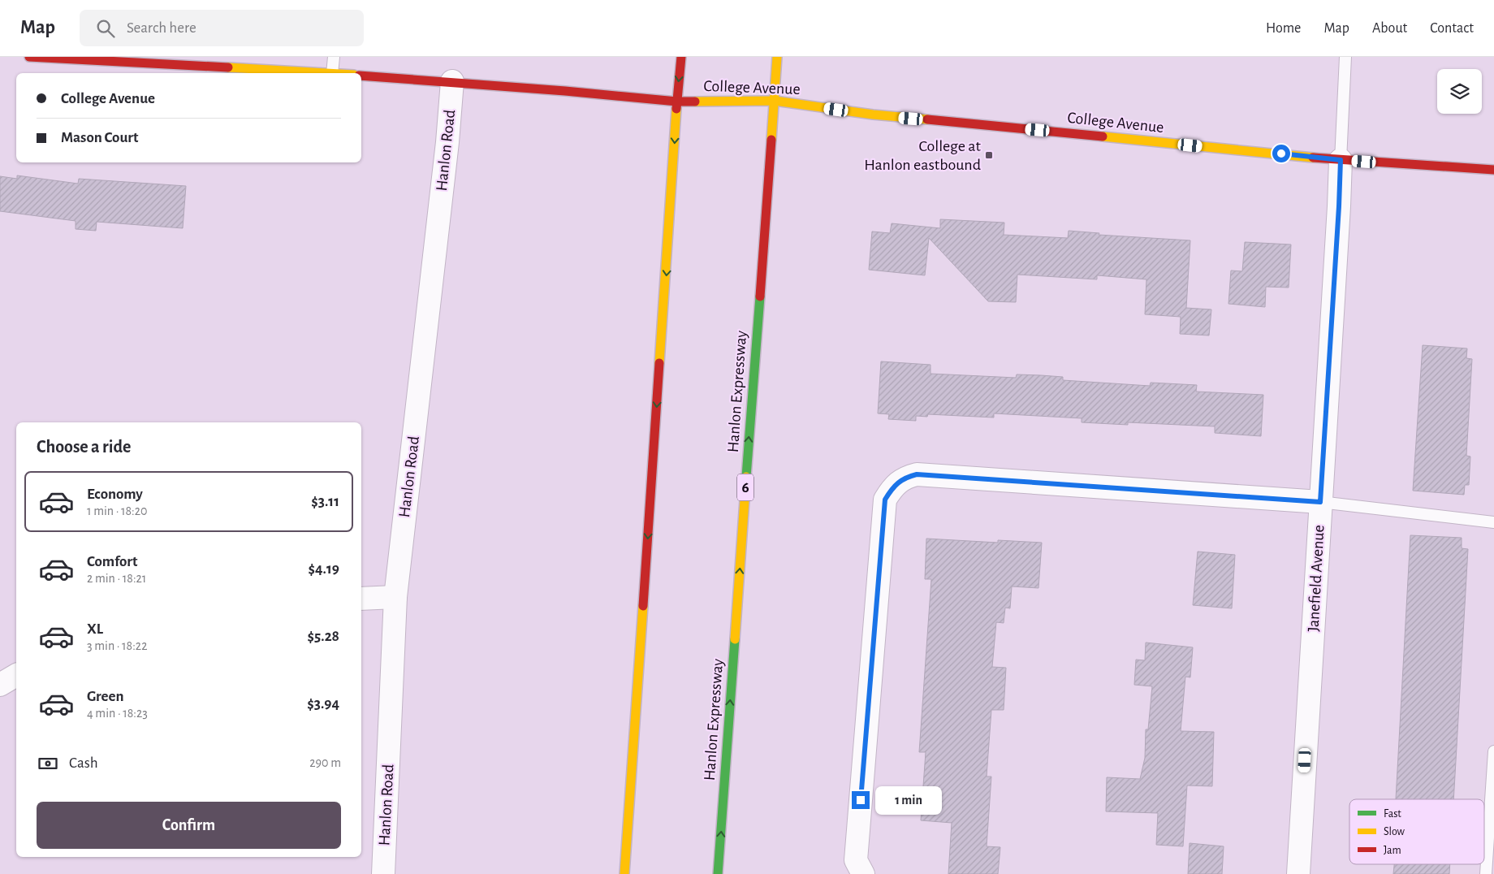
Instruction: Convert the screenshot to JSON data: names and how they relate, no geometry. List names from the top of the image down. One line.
{"streets":{"main road":["College Avenue","Hanlon Expressway","6"],"street":["Hanlon Road","Janefield Avenue"]},"crossings":[["College Avenue","Hanlon Road"],["College Avenue","Hanlon Expressway"],["College Avenue","Janefield Avenue"]],"one_way":["Hanlon Expressway"],"places":{"transit":["College at Hanlon eastbound"]},"legend":["Fast","Slow","Jam"],"page":{"header":"Map","search":"Search here","nav":["Home","Map","About","Contact"],"banner":["College Avenue","Mason Court"],"heading":"Choose a ride","list":[{"name":"Economy","note":"1 min · 18:20","value":"$3.11"},{"name":"Comfort","note":"2 min · 18:21","value":"$4.19"},{"name":"XL","note":"3 min · 18:22","value":"$5.28"},{"name":"Green","note":"4 min · 18:23","value":"$3.94"}],"pay":["Cash","290 m"],"bubble":"1 min","buttons":"Confirm"}}
